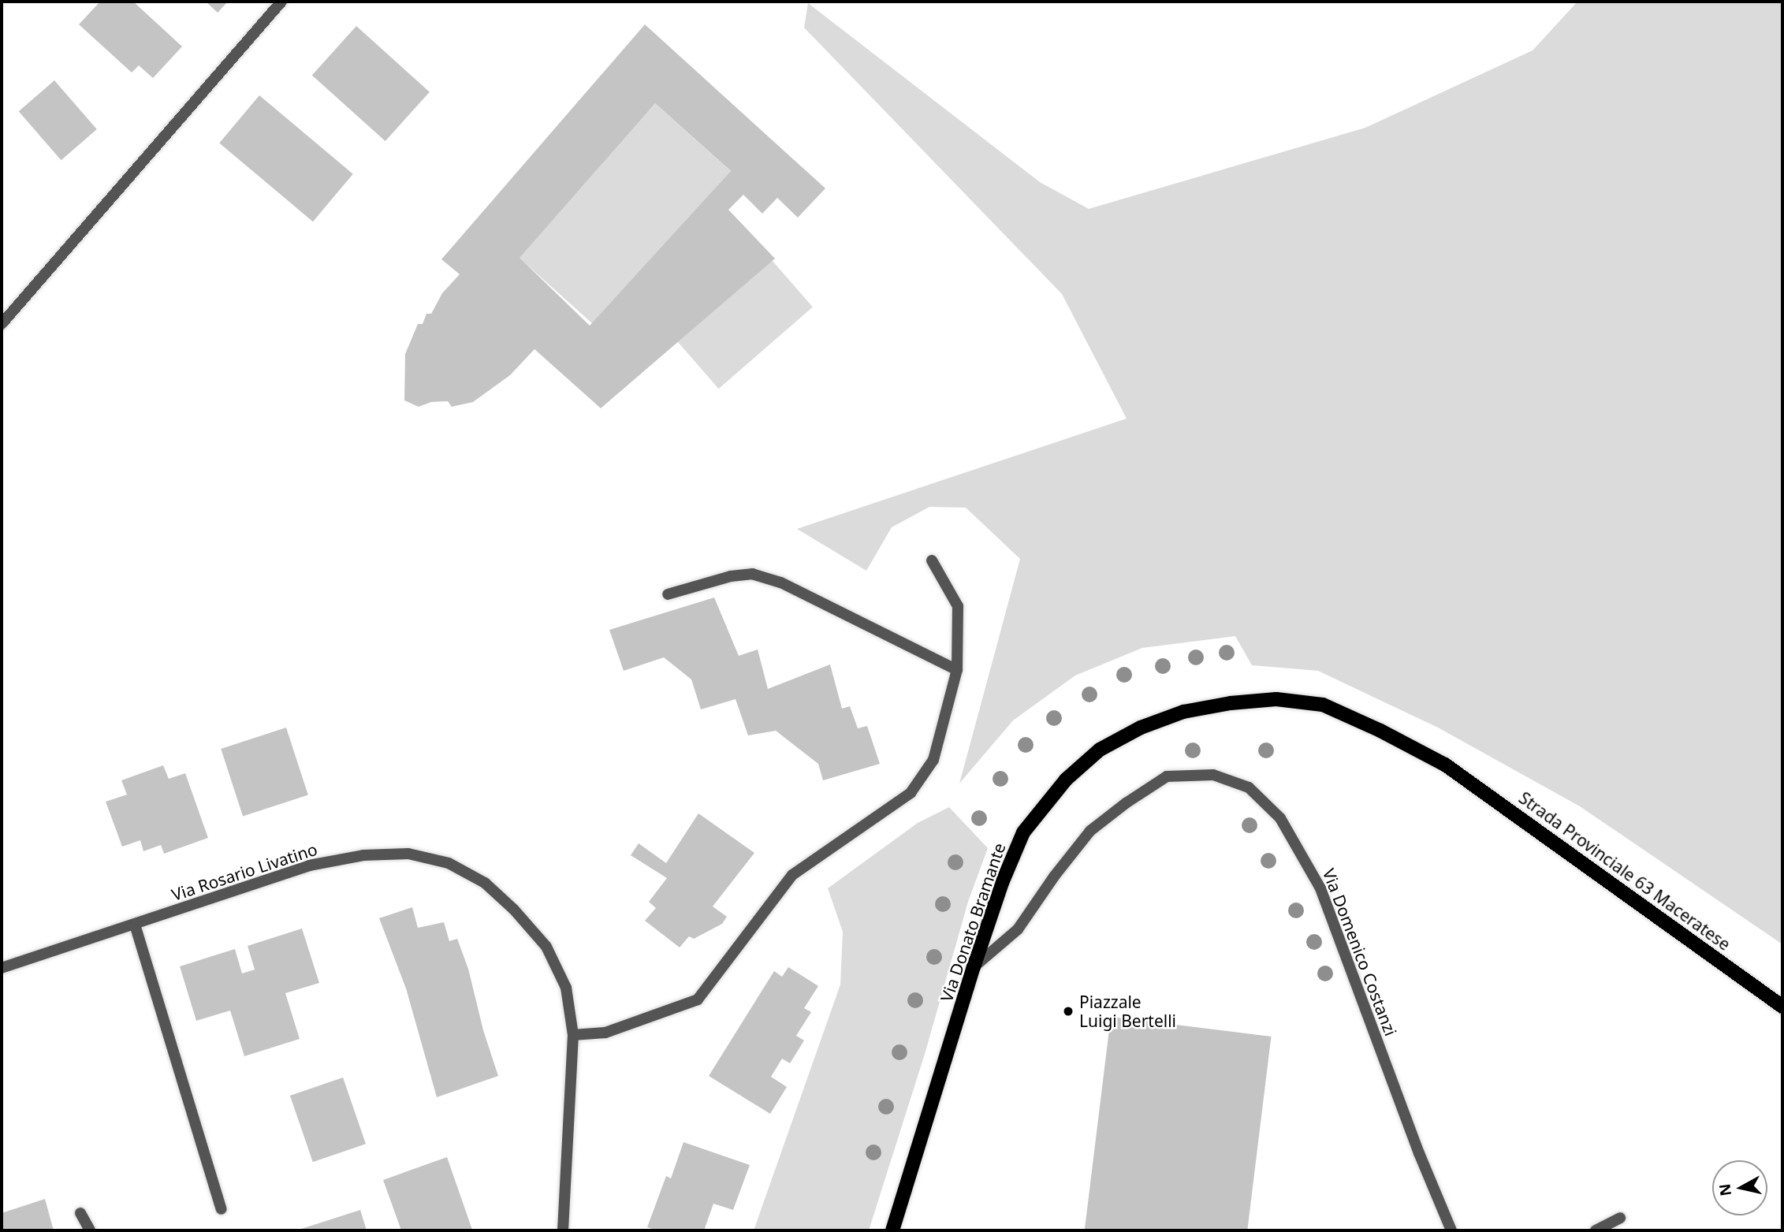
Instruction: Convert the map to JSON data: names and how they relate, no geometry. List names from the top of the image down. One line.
{"streets":{"main road":["Strada Provinciale 63 Maceratese","Via Donato Bramante"],"street":["Via Rosario Livatino","Via Domenico Costanzi"]},"crossings":[["Strada Provinciale 63 Maceratese","Via Donato Bramante"],["Via Donato Bramante","Via Domenico Costanzi"]],"places":["Piazzale Luigi Bertelli"],"north":"left"}
